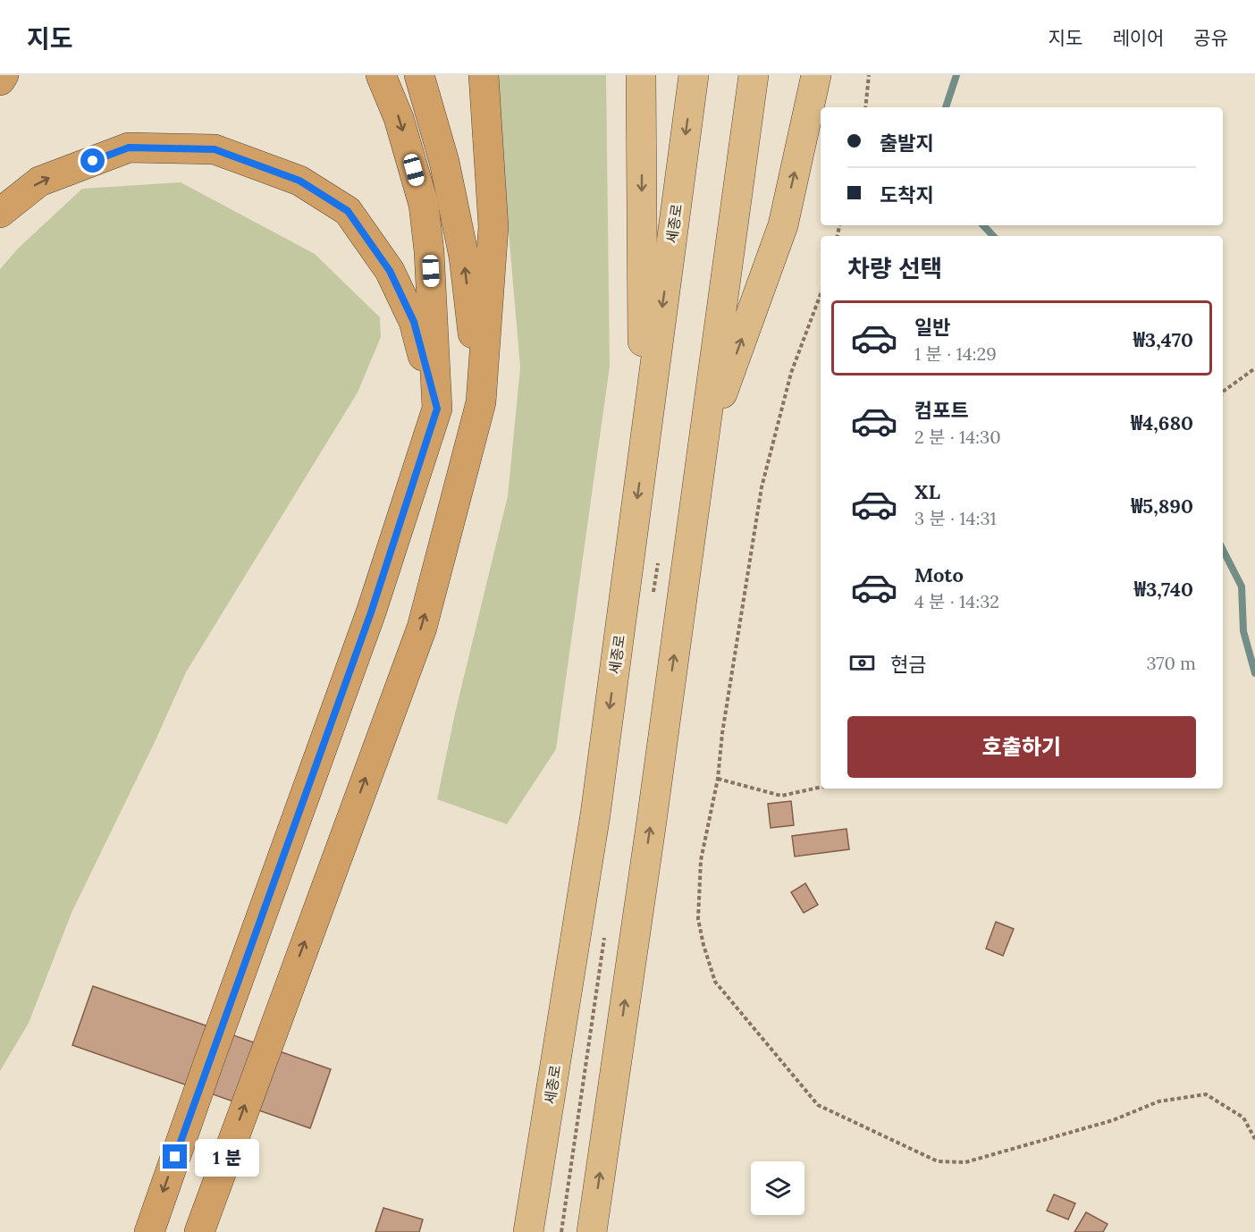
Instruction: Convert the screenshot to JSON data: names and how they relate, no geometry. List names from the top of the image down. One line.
{"streets":{"highway":["세종로"]},"page":{"header":"지도","nav":["지도","레이어","공유"],"banner":["출발지","도착지"],"heading":"차량 선택","list":[{"name":"일반","note":"1 분 · 14:29","value":"₩3,470"},{"name":"컴포트","note":"2 분 · 14:30","value":"₩4,680"},{"name":"XL","note":"3 분 · 14:31","value":"₩5,890"},{"name":"Moto","note":"4 분 · 14:32","value":"₩3,740"}],"pay":["현금","370 m"],"buttons":"호출하기","bubble":"1 분"}}
